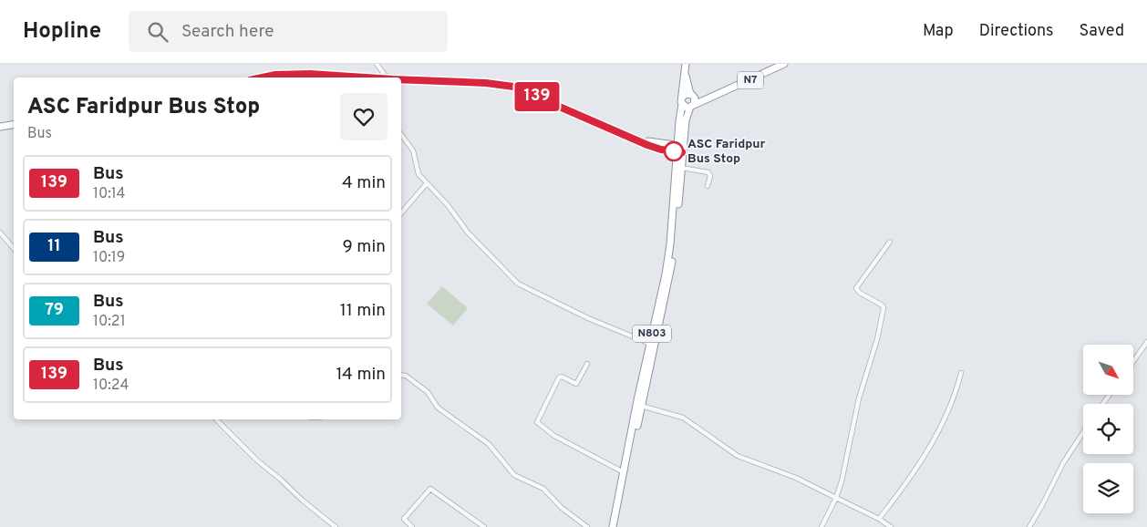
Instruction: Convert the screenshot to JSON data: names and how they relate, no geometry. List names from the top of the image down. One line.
{"streets":{"highway":["N7","N803"]},"crossings":[["N7","N803"]],"places":["ASC Faridpur Bus Stop"],"lines":["bus line 139"],"north":"bottom right","page":{"header":"Hopline","search":"Search here","nav":["Map","Directions","Saved"],"on_map":"139","heading":["ASC Faridpur Bus Stop","Bus"],"list":[{"mark":"139","name":"Bus","note":"10:14","value":"4 min"},{"mark":"11","name":"Bus","note":"10:19","value":"9 min"},{"mark":"79","name":"Bus","note":"10:21","value":"11 min"},{"mark":"139","name":"Bus","note":"10:24","value":"14 min"}]}}
